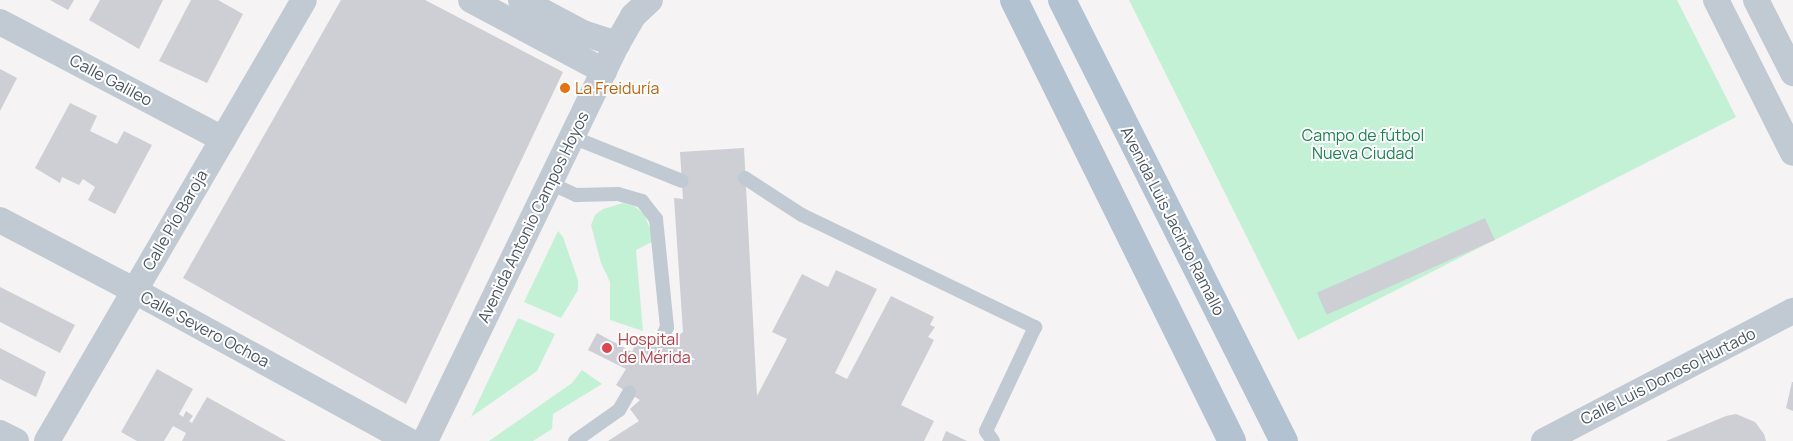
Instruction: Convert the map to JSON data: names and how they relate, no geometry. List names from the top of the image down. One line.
{"streets":{"main road":["Avenida Luis Jacinto Ramallo"],"street":["Calle Galileo","Avenida Antonio Campos Hoyos","Calle Pío Baroja","Calle Severo Ochoa","Calle Luis Donoso Hurtado"]},"crossings":[["Calle Galileo","Calle Pío Baroja"],["Calle Pío Baroja","Calle Severo Ochoa"]],"parks":["Campo de fútbol Nueva Ciudad"],"places":["La Freiduría","Hospital de Mérida"]}
